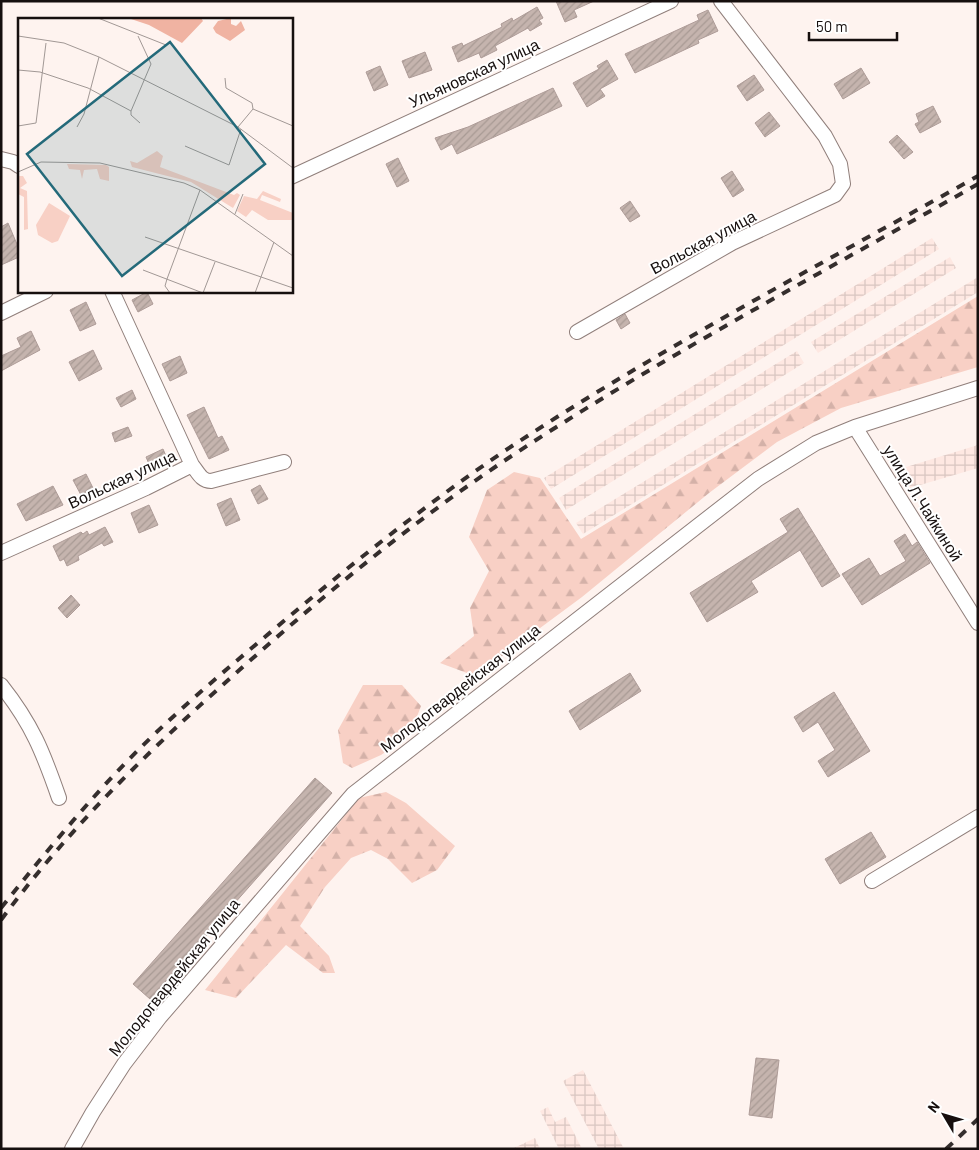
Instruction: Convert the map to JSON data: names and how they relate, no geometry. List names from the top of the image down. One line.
{"streets":{"street":["Ульяновская улица","Вольская улица","улица Л.Чайкиной","Молодогвардейская улица"]},"crossings":[["улица Л.Чайкиной","Молодогвардейская улица"]],"scale_bar":"50 m","north":"top left"}
